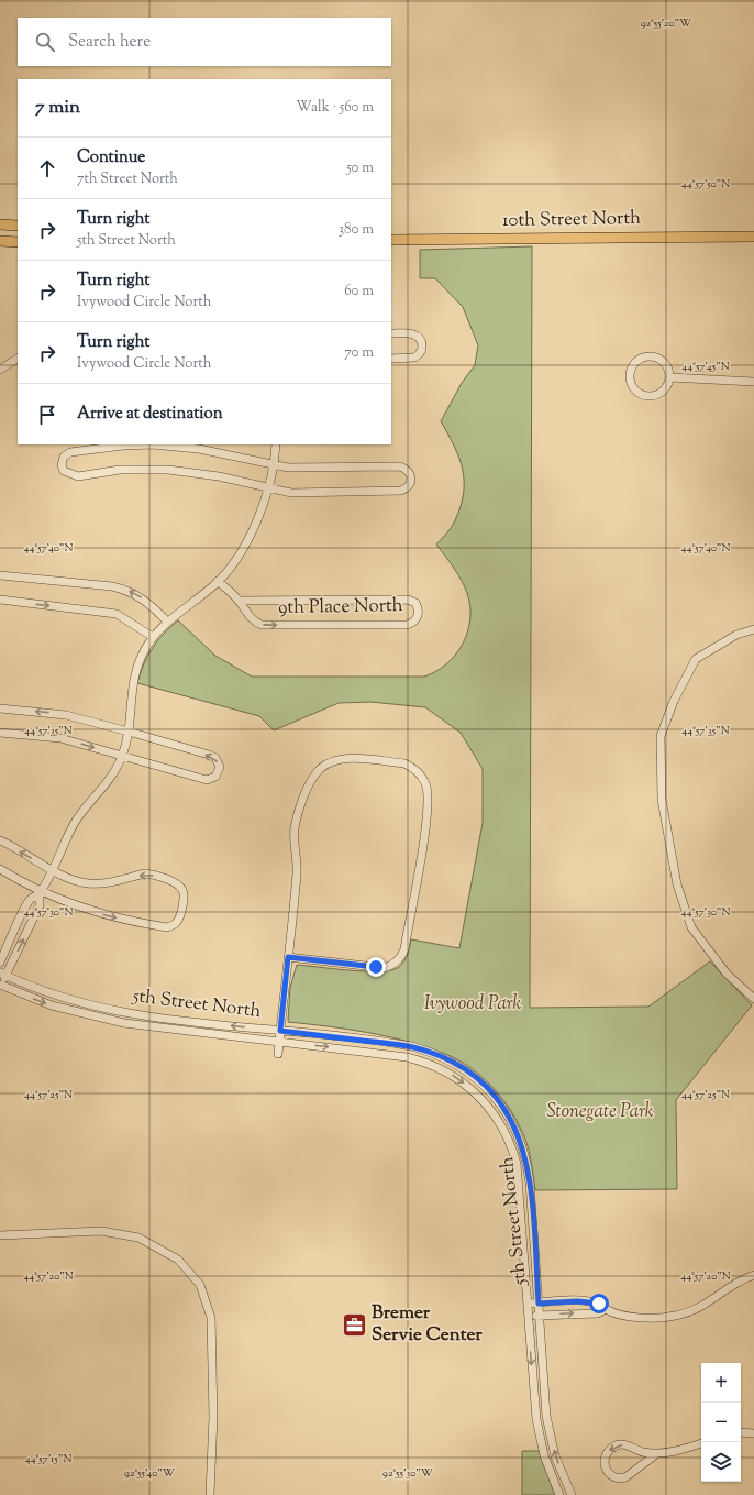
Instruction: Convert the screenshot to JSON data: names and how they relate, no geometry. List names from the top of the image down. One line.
{"streets":{"main road":["10th Street North"],"street":["9th Place North","5th Street North"]},"parks":["Ivywood Park","Stonegate Park"],"places":{"office":["Bremer Servie Center"]},"page":{"search":"Search here","heading":["7 min","Walk · 560 m"],"list":[["Continue","7th Street North","50 m"],["Turn right","5th Street North","380 m"],["Turn right","Ivywood Circle North","60 m"],["Turn right","Ivywood Circle North","70 m"],"Arrive at destination"],"map_buttons":["+","−"]},"coordinates":["92°55'20\"W","44°57'50\"N","44°57'45\"N","44°57'40\"N","44°57'35\"N","44°57'30\"N","44°57'25\"N","44°57'20\"N","44°57'15\"N","92°55'40\"W","92°55'30\"W"]}
